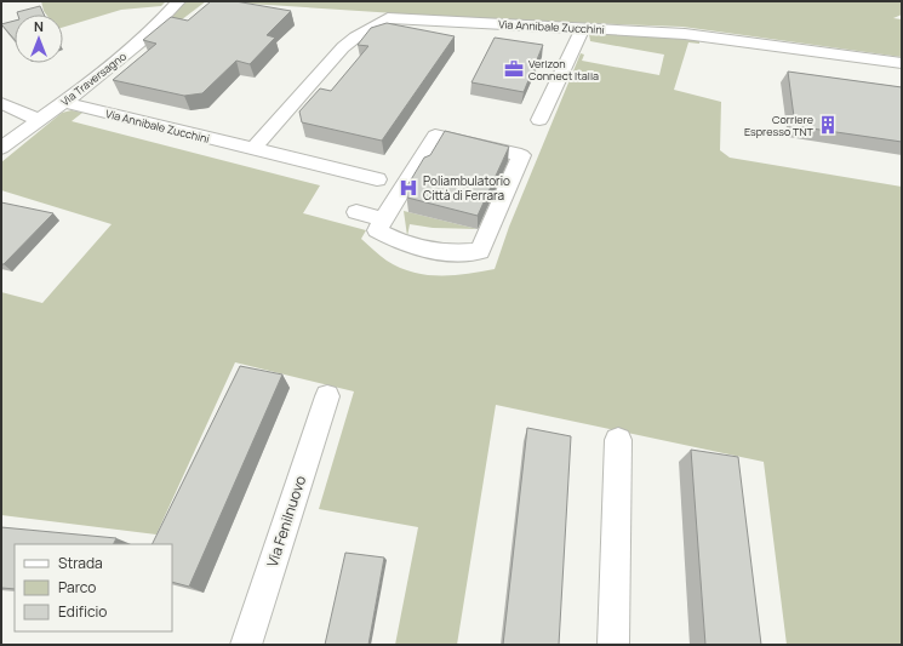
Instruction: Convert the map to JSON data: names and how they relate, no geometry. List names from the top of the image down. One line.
{"streets":{"street":["Via Annibale Zucchini","Via Traversagno","Via Fenilnuovo"]},"crossings":[["Via Annibale Zucchini","Via Traversagno"]],"places":{"office":["Verizon Connect Italia"],"building":["Corriere Espresso TNT"],"hospital":["Poliambulatorio Città di Ferrara"]},"legend":["Strada","Parco","Edificio"],"north":"top"}
